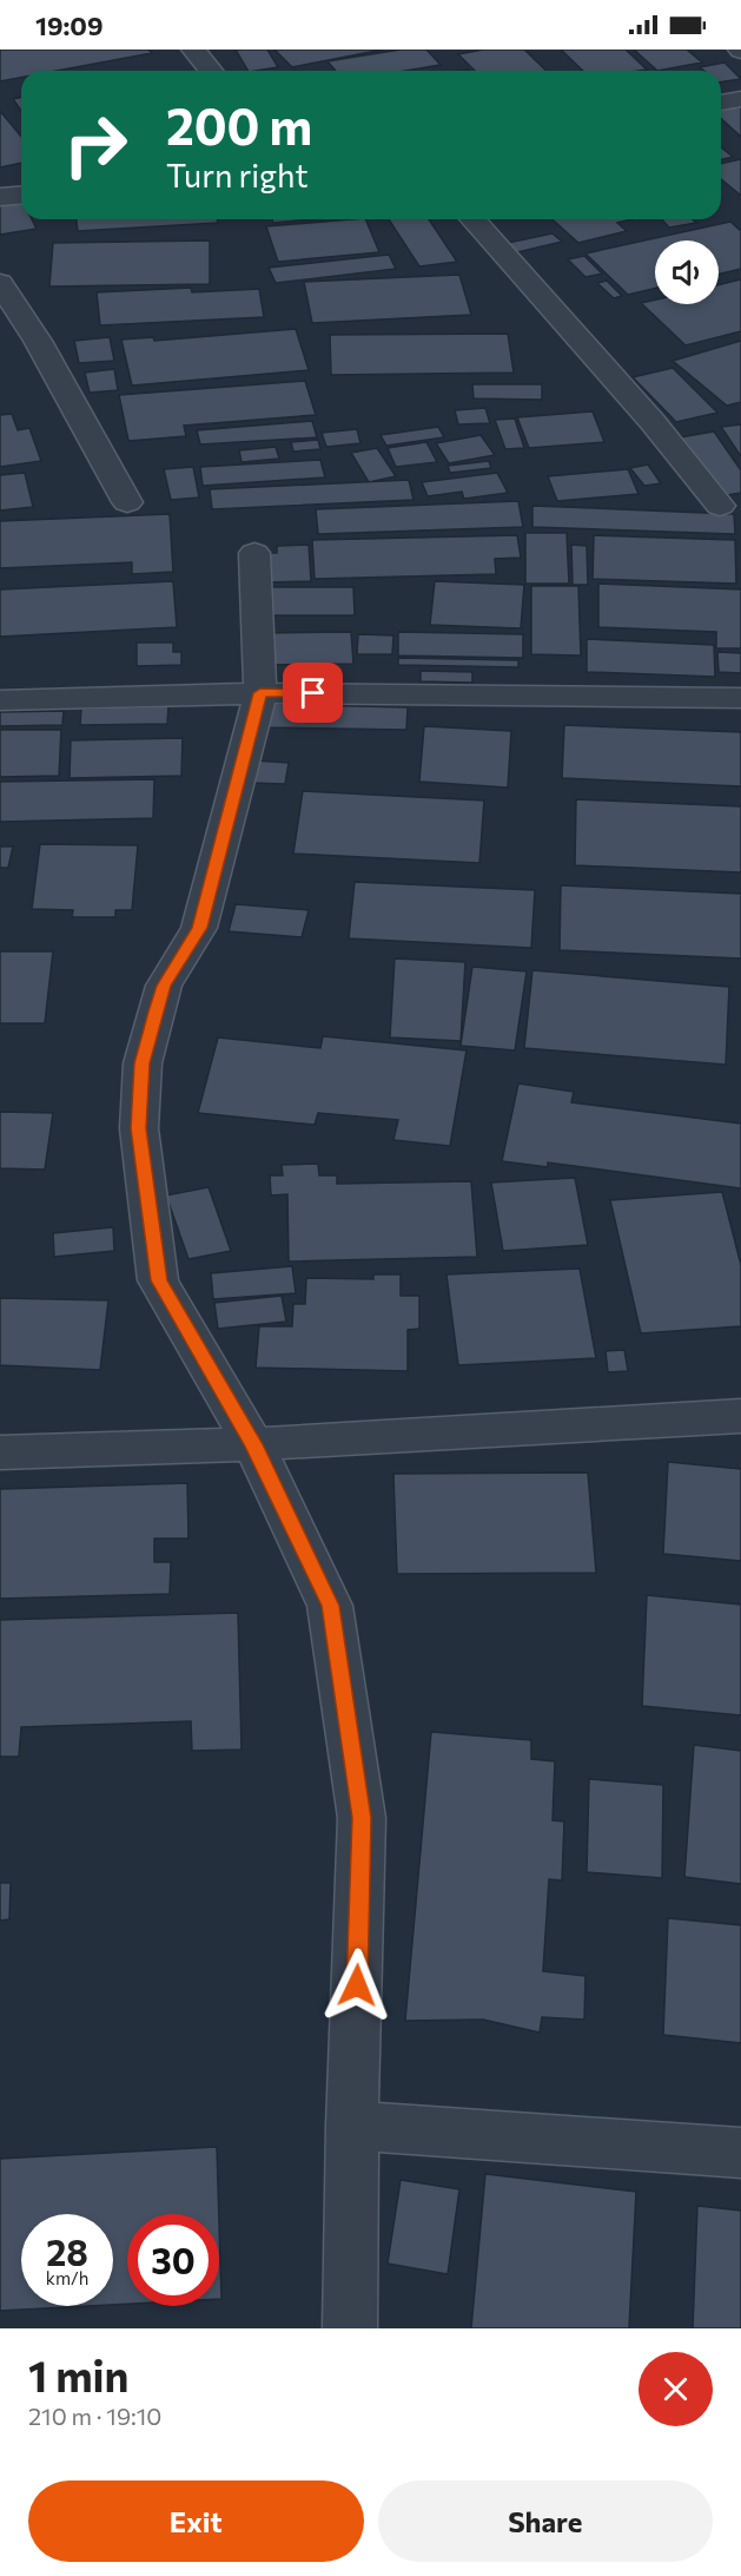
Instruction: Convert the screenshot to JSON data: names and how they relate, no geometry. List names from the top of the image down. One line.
{"page":{"status":"19:09","turn":["200 m","Turn right"],"speed":"28 km/h","limit":"30","heading":["1 min","210 m · 19:10"],"buttons":["Exit","Share"]}}
